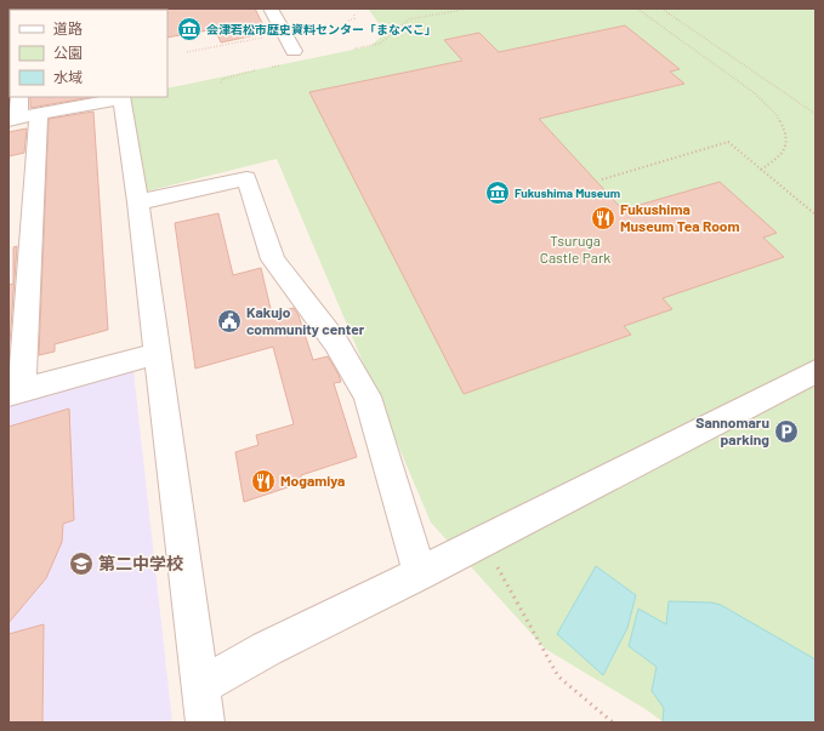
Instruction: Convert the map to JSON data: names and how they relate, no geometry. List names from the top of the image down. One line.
{"parks":["Tsuruga Castle Park"],"places":{"museum":["会津若松市歴史資料センター「まなべこ」","Fukushima Museum"],"restaurant":["Fukushima Museum Tea Room","Mogamiya"],"public building":["Kakujo community center"],"parking":["Sannomaru parking"],"school or university":["第二中学校"]},"legend":["道路","公園","水域"]}
